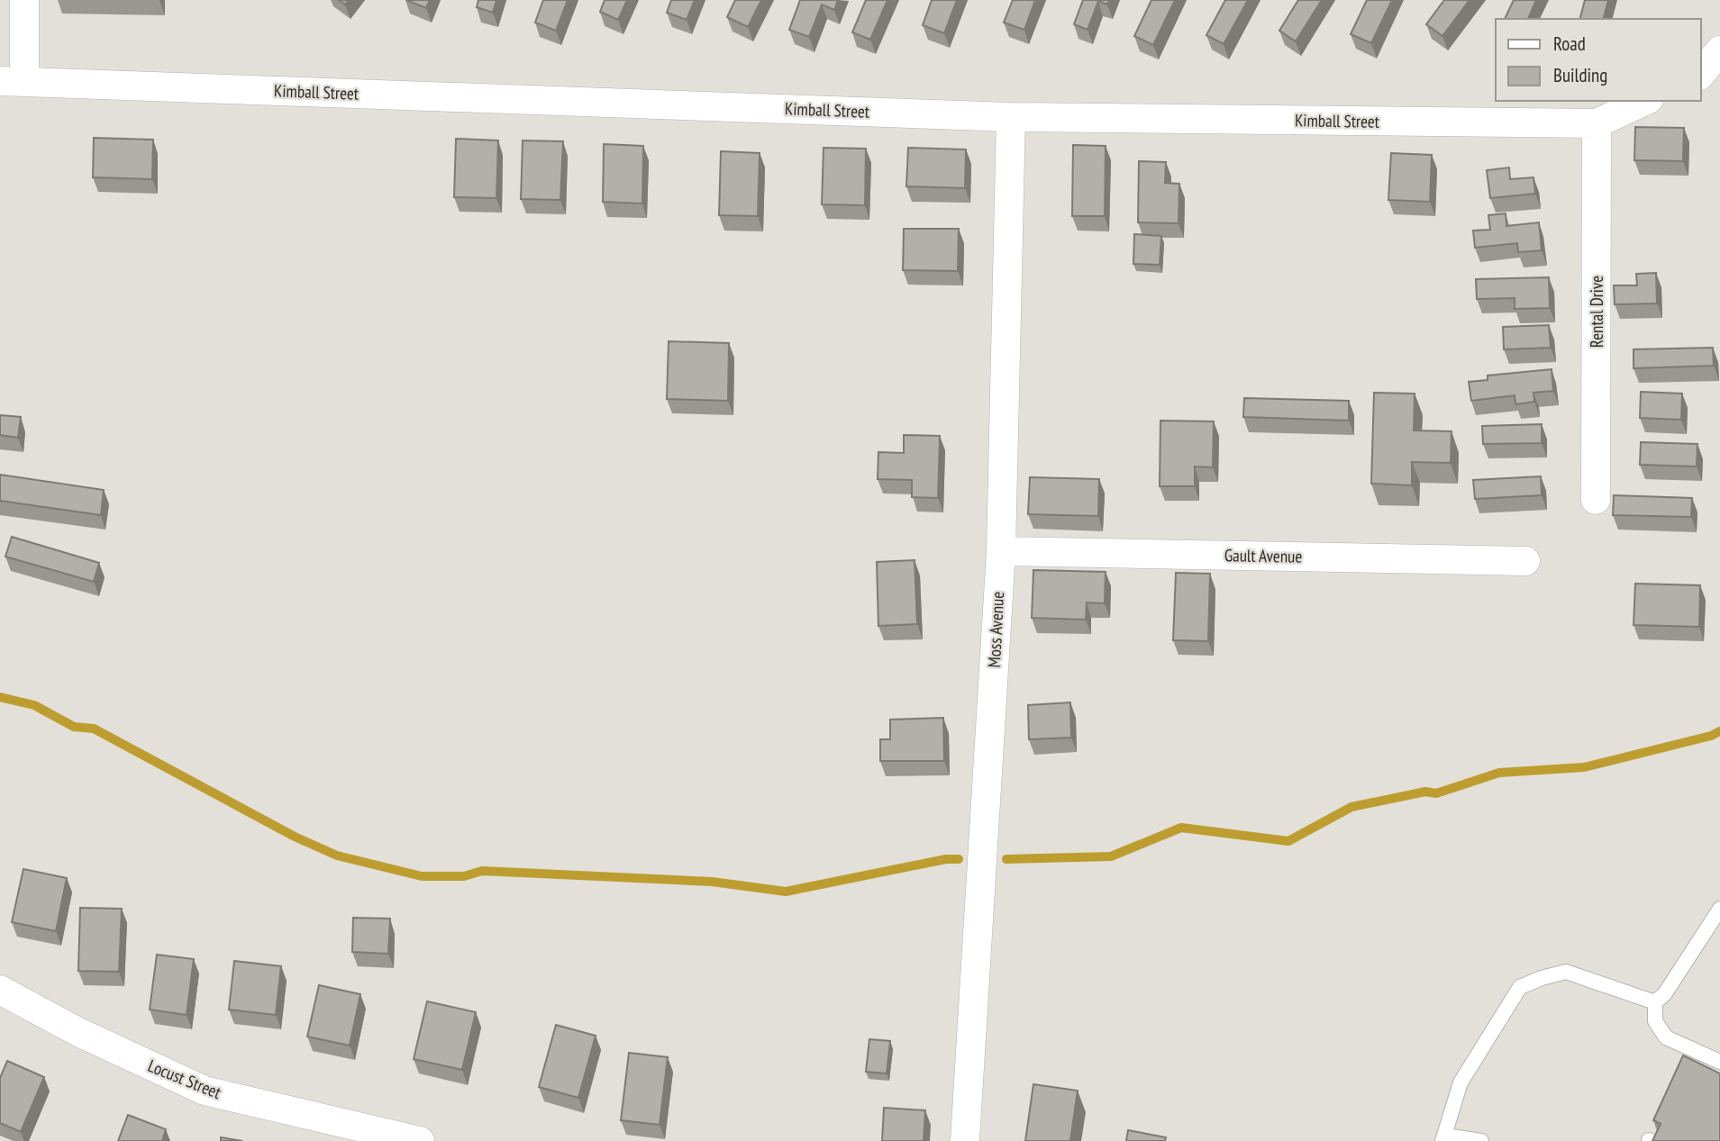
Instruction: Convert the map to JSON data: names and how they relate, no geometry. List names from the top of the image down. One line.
{"streets":{"street":["Kimball Street","Rental Drive","Gault Avenue","Moss Avenue","Locust Street"]},"crossings":[["Kimball Street","Rental Drive"],["Kimball Street","Moss Avenue"],["Gault Avenue","Moss Avenue"]],"legend":["Road","Building"]}
